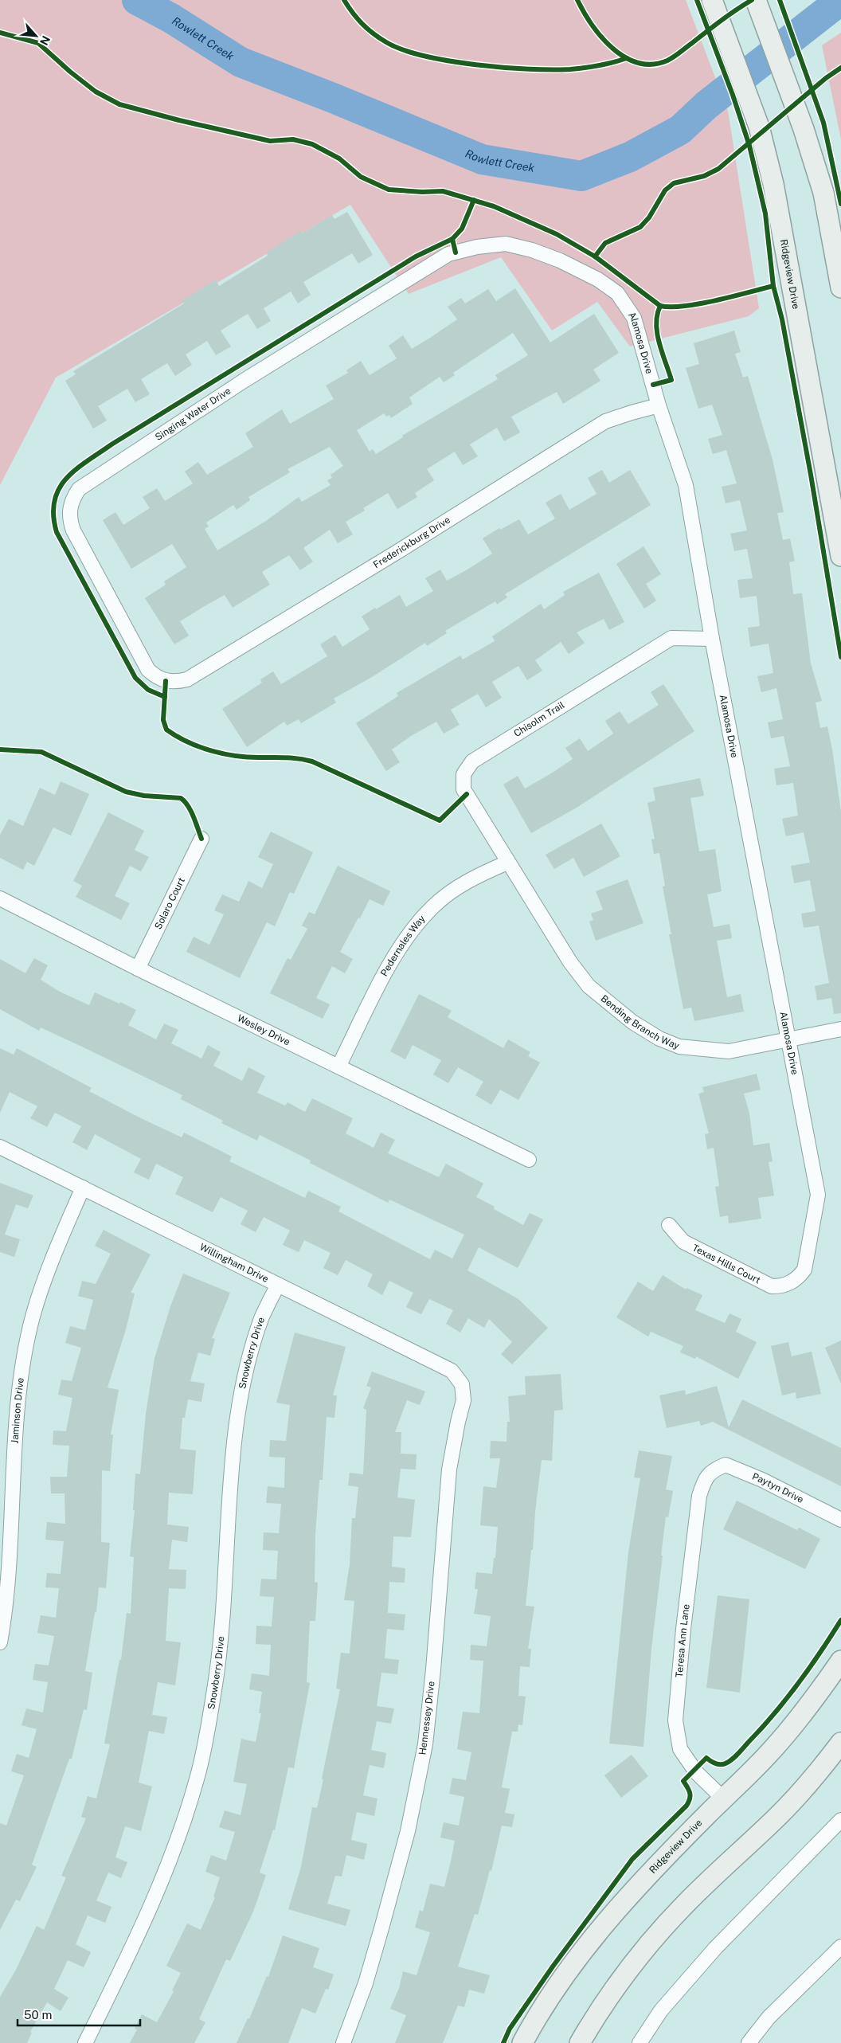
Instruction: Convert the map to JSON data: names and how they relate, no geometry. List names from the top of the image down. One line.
{"streets":{"main road":["Ridgeview Drive"],"street":["Alamosa Drive","Singing Water Drive","Frederickburg Drive","Chisolm Trail","Solaro Court","Pedernales Way","Bending Branch Way","Wesley Drive","Willingham Drive","Texas Hills Court","Snowberry Drive","Jaminson Drive","Paytyn Drive","Teresa Ann Lane","Hennessey Drive"]},"crossings":[["Ridgeview Drive","Teresa Ann Lane"],["Alamosa Drive","Singing Water Drive"],["Alamosa Drive","Frederickburg Drive"],["Alamosa Drive","Chisolm Trail"],["Alamosa Drive","Bending Branch Way"],["Alamosa Drive","Texas Hills Court"],["Singing Water Drive","Frederickburg Drive"],["Chisolm Trail","Pedernales Way"],["Chisolm Trail","Bending Branch Way"],["Solaro Court","Wesley Drive"],["Pedernales Way","Bending Branch Way"],["Pedernales Way","Wesley Drive"],["Willingham Drive","Snowberry Drive"],["Willingham Drive","Jaminson Drive"],["Willingham Drive","Hennessey Drive"],["Paytyn Drive","Teresa Ann Lane"]],"water":["Rowlett Creek"],"scale_bar":"50 m","north":"bottom right"}
